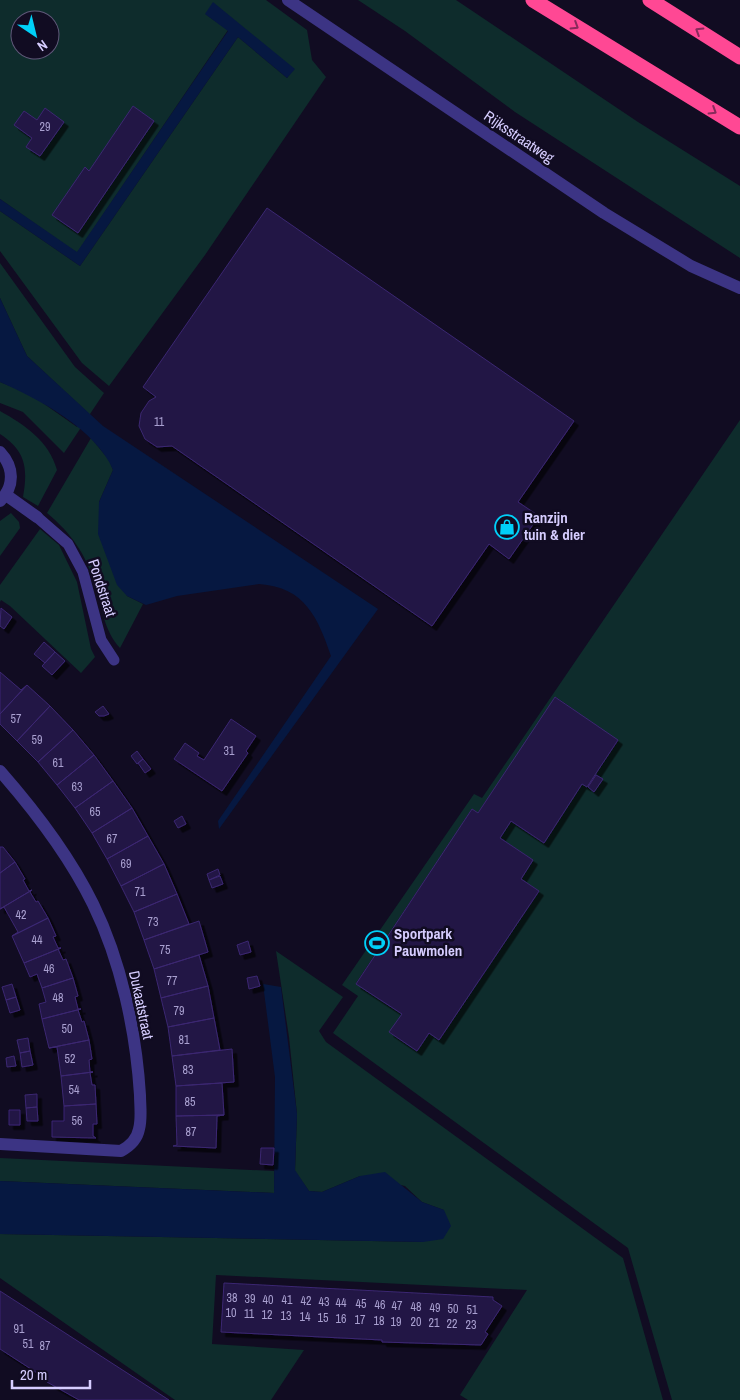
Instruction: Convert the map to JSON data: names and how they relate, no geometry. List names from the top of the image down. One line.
{"streets":{"street":["Rijksstraatweg","Pondstraat","Dukaatstraat"]},"places":{"shop":["Ranzijn tuin & dier"],"sports":["Sportpark Pauwmolen"]},"house_numbers":["29","11","57","59","31","61","63","65","67","69","71","42","73","44","75","46","77","48","79","50","81","52","83","54","85","56","87","38","39","40","41","42","43","44","45","46","47","48","49","50","51","10","11","12","13","14","15","16","17","18","19","20","21","22","23","91","51","87"],"scale_bar":"20 m","north":"bottom right"}
